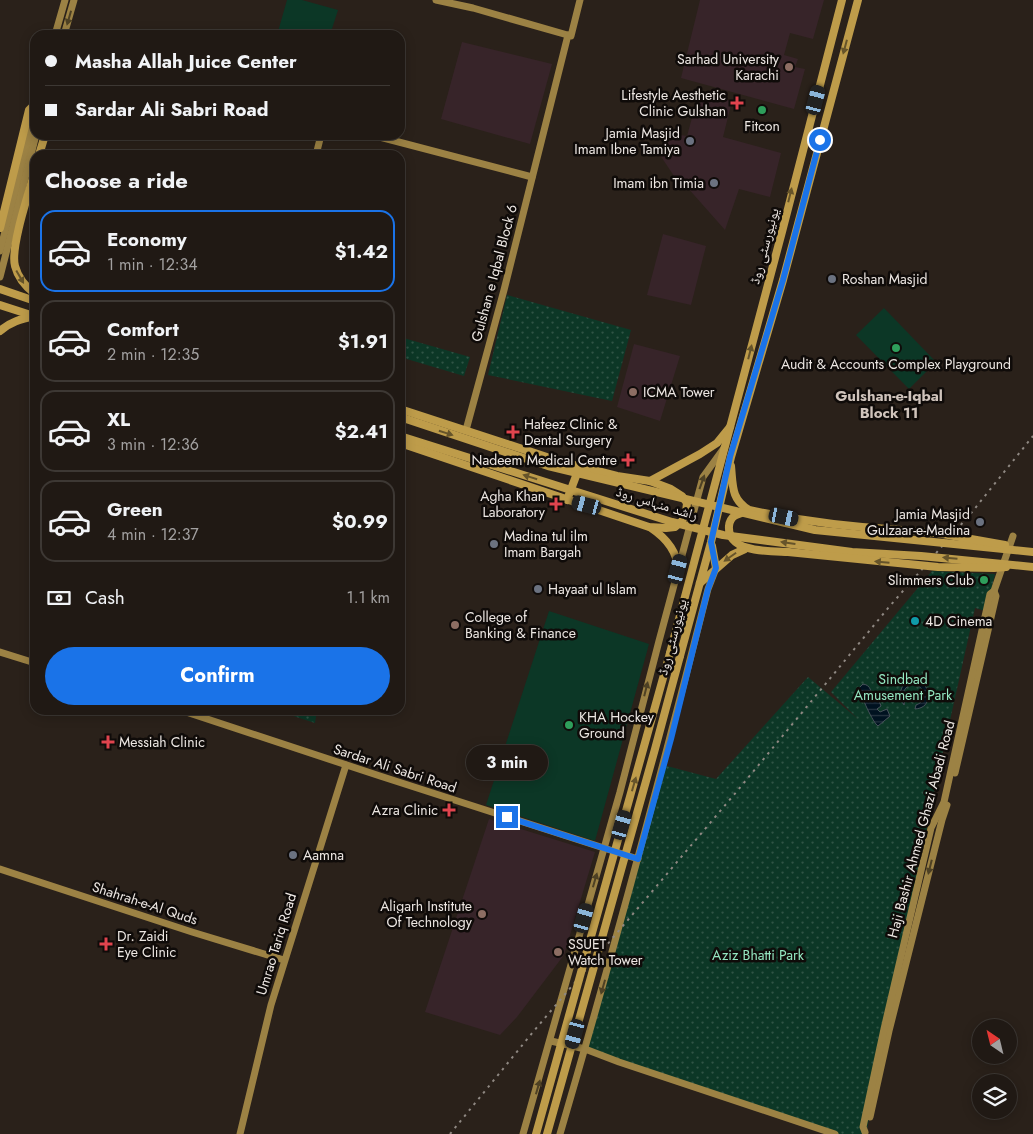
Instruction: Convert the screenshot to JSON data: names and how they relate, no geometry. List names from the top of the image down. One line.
{"streets":{"main road":["یونیورسٹی روڈ","راشد منہاس روڈ"],"street":["Gulshan e Iqbal Block 6","Sardar Ali Sabri Road","Haji Bashir Ahmed Ghazi Abadi Road","Shahrah-e-Al Quds","Umrao Tariq Road"]},"crossings":[["Sardar Ali Sabri Road","Umrao Tariq Road"],["Shahrah-e-Al Quds","Umrao Tariq Road"]],"districts":["Gulshan-e-Iqbal Block 11"],"parks":["Sindbad Amusement Park","Aziz Bhatti Park"],"places":{"other":["Sarhad University Karachi","Fitcon","Jamia Masjid Imam Ibne Tamiya","Imam ibn Timia","Roshan Masjid","Audit & Accounts Complex Playground","ICMA Tower","Jamia Masjid Gulzaar-e-Madina","Madina tul ilm Imam Bargah","Slimmers Club","Hayaat ul Islam","4D Cinema","College of Banking & Finance","KHA Hockey Ground","Aamna","Aligarh Institute Of Technology","SSUET Watch Tower"],"health":["Lifestyle Aesthetic Clinic Gulshan","Hafeez Clinic & Dental Surgery","Nadeem Medical Centre","Agha Khan Laboratory","Messiah Clinic","Azra Clinic","Dr. Zaidi Eye Clinic"]},"north":"top left","page":{"banner":["Masha Allah Juice Center","Sardar Ali Sabri Road"],"heading":"Choose a ride","list":[{"name":"Economy","note":"1 min · 12:34","value":"$1.42"},{"name":"Comfort","note":"2 min · 12:35","value":"$1.91"},{"name":"XL","note":"3 min · 12:36","value":"$2.41"},{"name":"Green","note":"4 min · 12:37","value":"$0.99"}],"pay":["Cash","1.1 km"],"buttons":"Confirm","bubble":"3 min"}}
